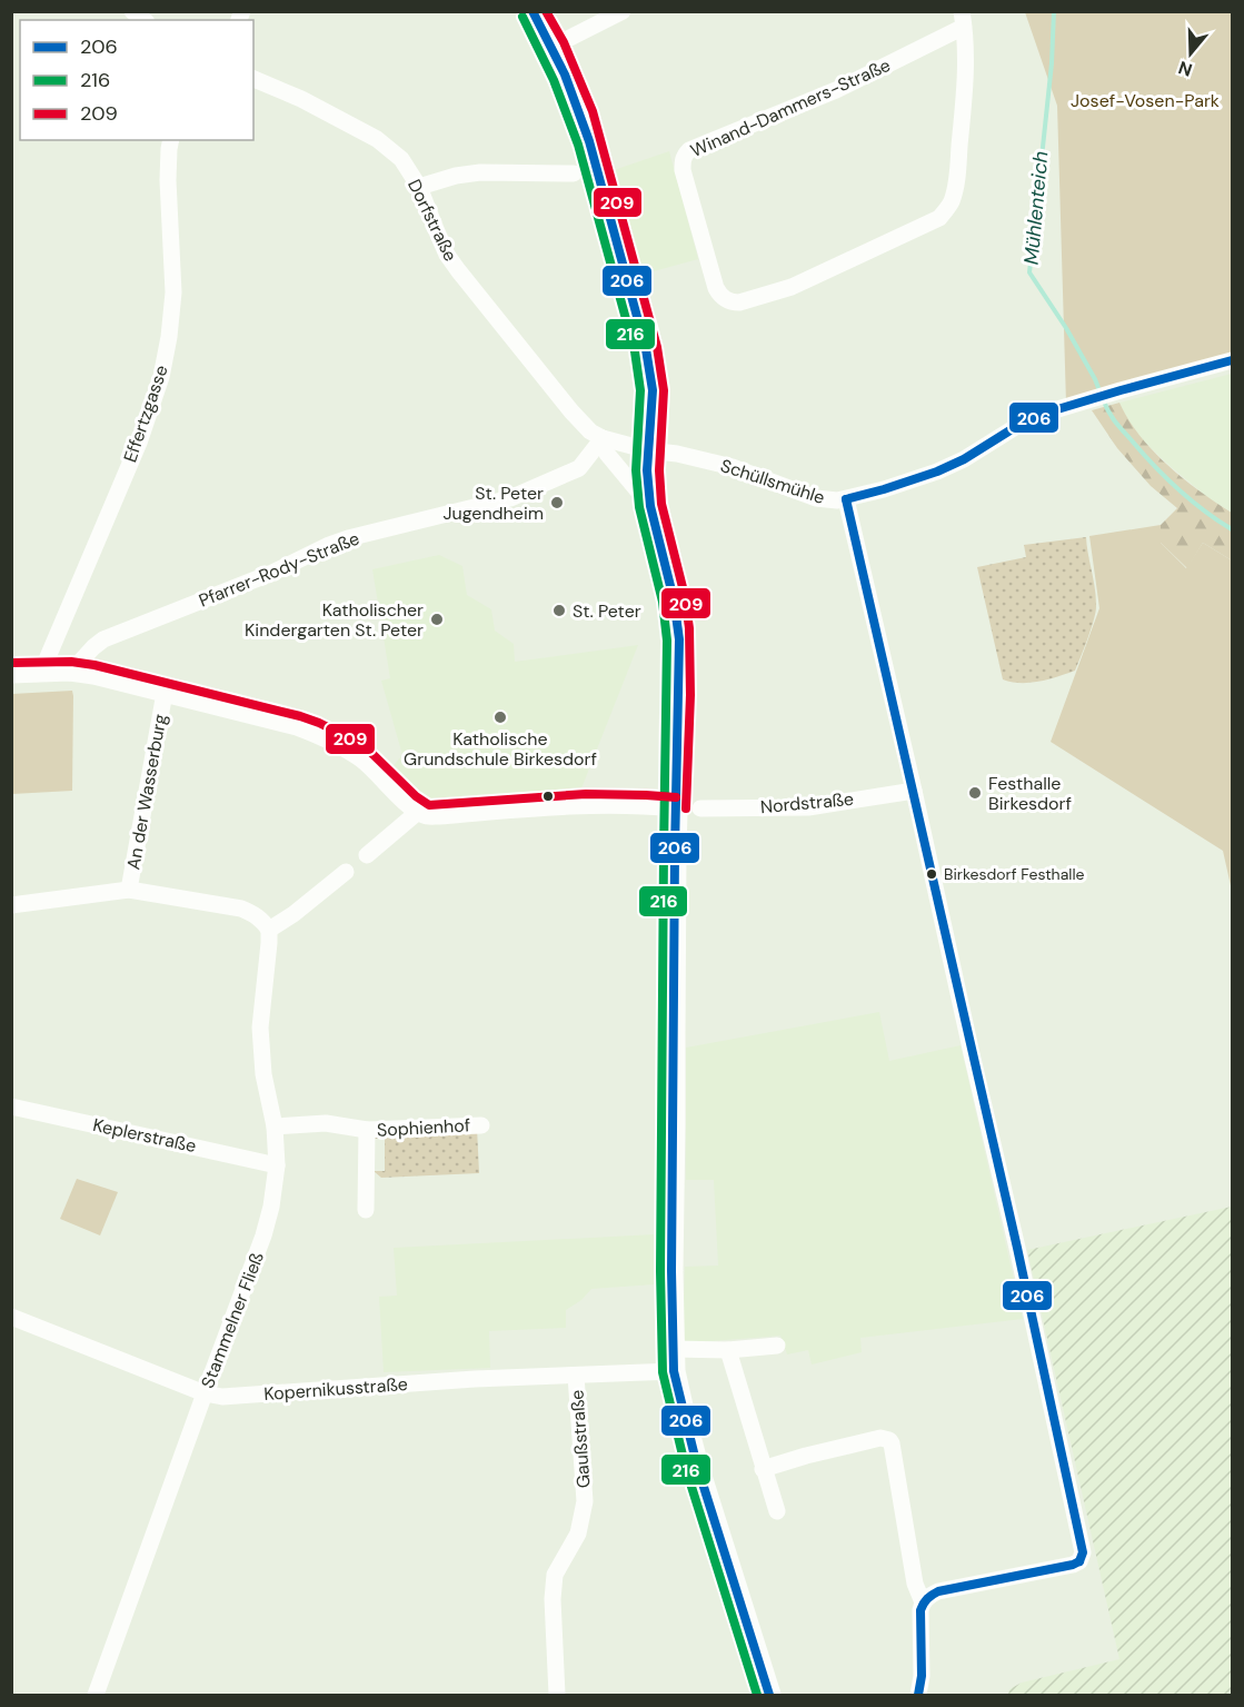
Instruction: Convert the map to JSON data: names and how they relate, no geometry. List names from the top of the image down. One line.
{"streets":{"street":["Winand-Dammers-Straße","Dorfstraße","Effertzgasse","Schüllsmühle","Pfarrer-Rody-Straße","An der Wasserburg","Nordstraße","Sophienhof","Keplerstraße","Stammelner Fließ","Kopernikusstraße","Gaußstraße"]},"crossings":[["Dorfstraße","Schüllsmühle"],["Dorfstraße","Pfarrer-Rody-Straße"],["Sophienhof","Stammelner Fließ"],["Keplerstraße","Stammelner Fließ"],["Stammelner Fließ","Kopernikusstraße"],["Kopernikusstraße","Gaußstraße"]],"water":["Mühlenteich"],"parks":["Josef-Vosen-Park"],"places":["St. Peter Jugendheim","St. Peter","Katholischer Kindergarten St. Peter","Katholische Grundschule Birkesdorf","Festhalle Birkesdorf","Birkesdorf Festhalle"],"lines":["transit line 206","transit line 209","transit line 216"],"legend":["206","216","209"],"north":"bottom"}
